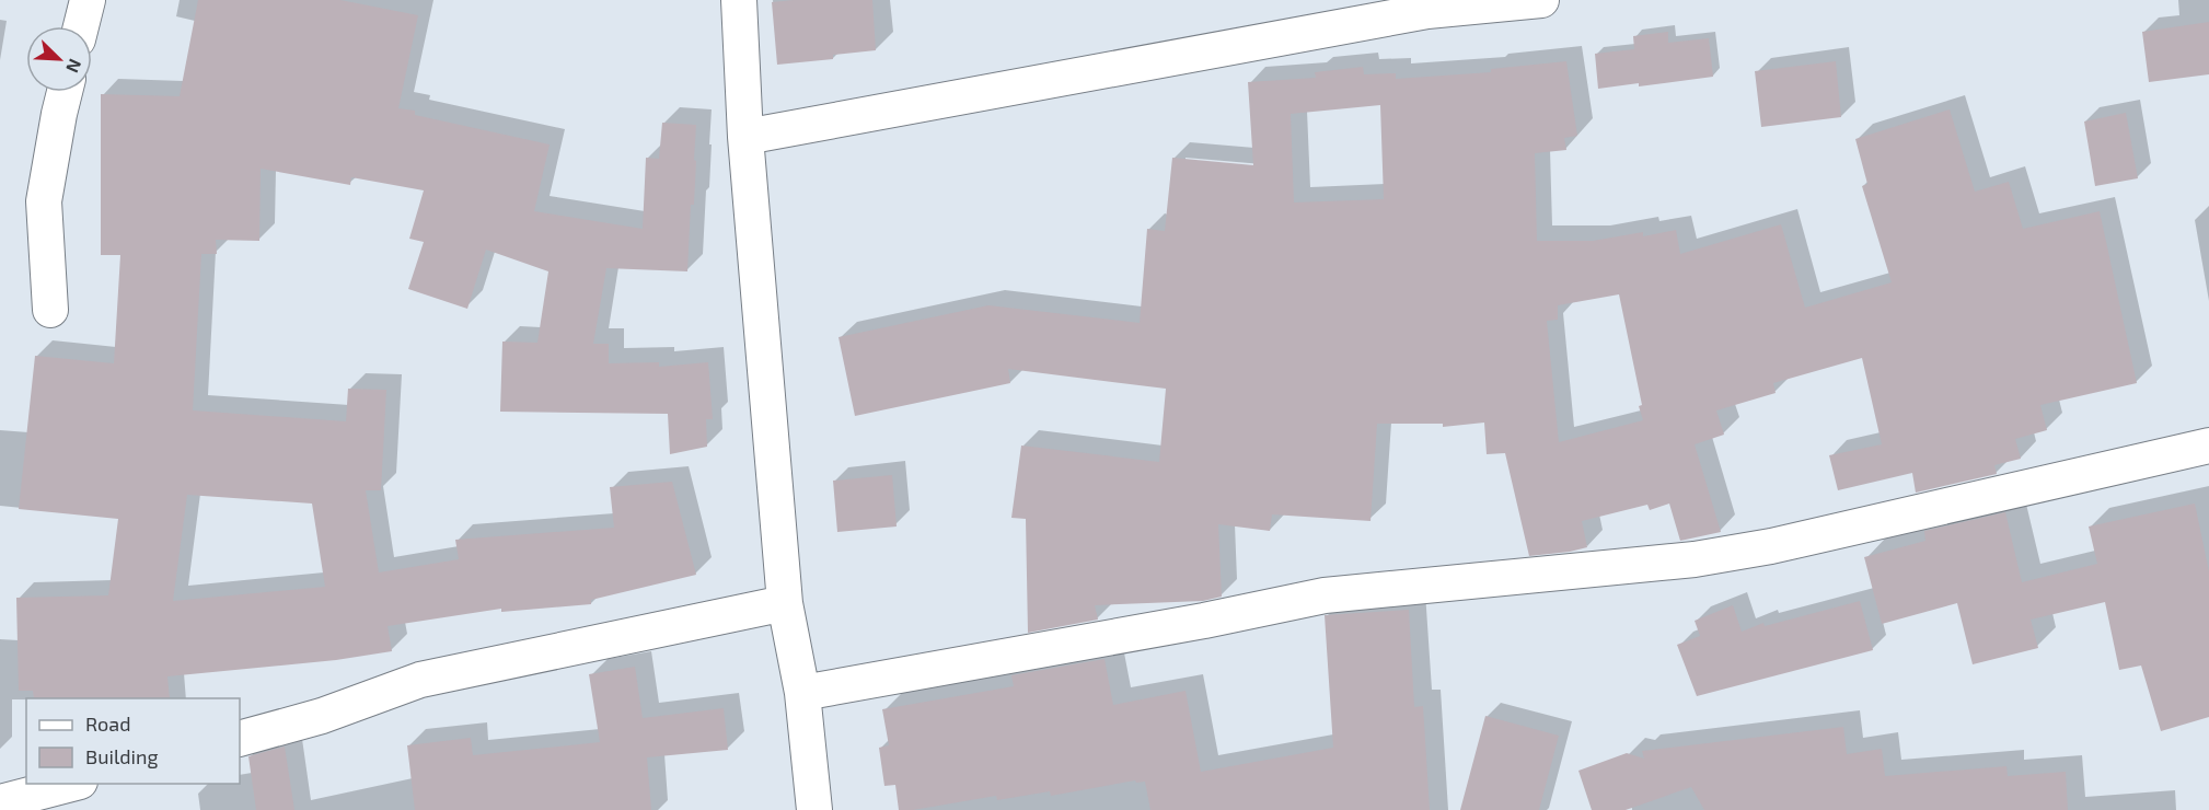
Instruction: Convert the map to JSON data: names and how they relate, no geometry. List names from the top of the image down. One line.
{"legend":["Road","Building"],"north":"bottom right"}
